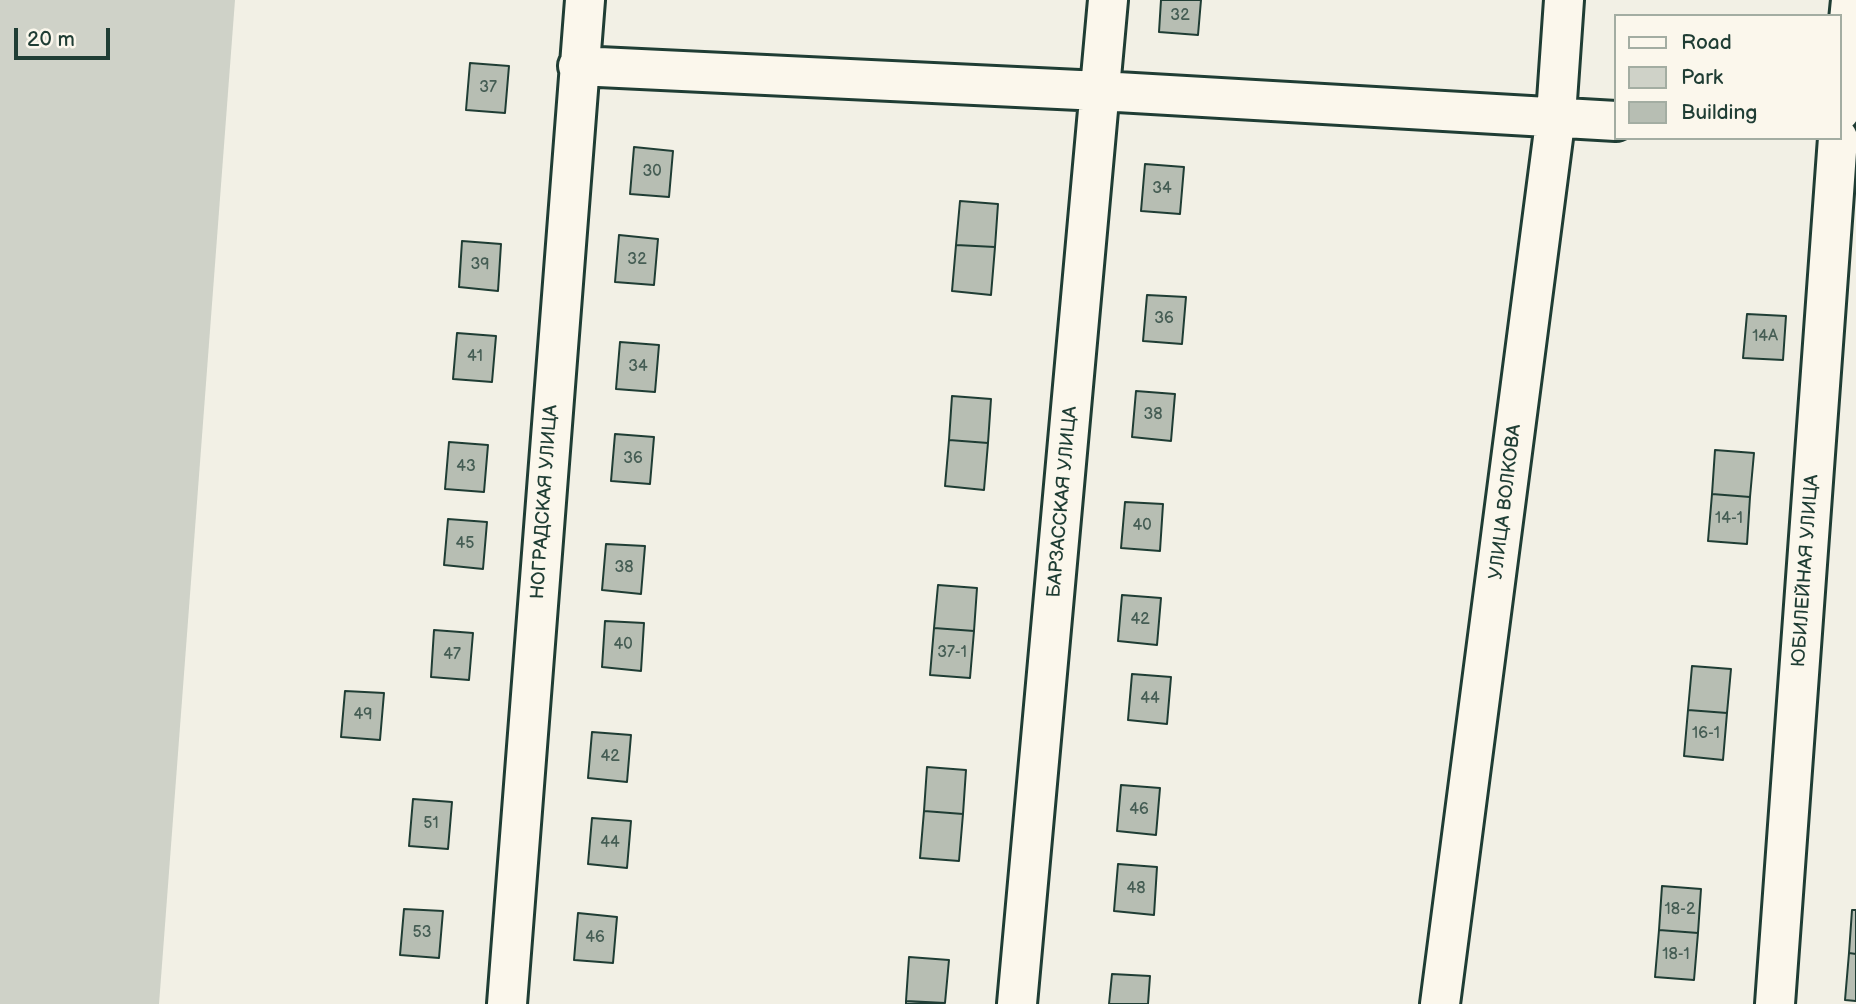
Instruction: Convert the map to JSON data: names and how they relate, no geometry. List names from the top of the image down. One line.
{"streets":{"street":["НОГРАДСКАЯ УЛИЦА","БАРЗАССКАЯ УЛИЦА","УЛИЦА ВОЛКОВА","ЮБИЛЕЙНАЯ УЛИЦА"]},"house_numbers":["32","37","30","34","32","39","36","14А","41","34","38","36","43","14-1","40","45","38","42","40","37-1","47","44","49","16-1","42","46","51","44","48","18-2","53","46","18-1"],"legend":["Road","Park","Building"],"scale_bar":"20 m"}
